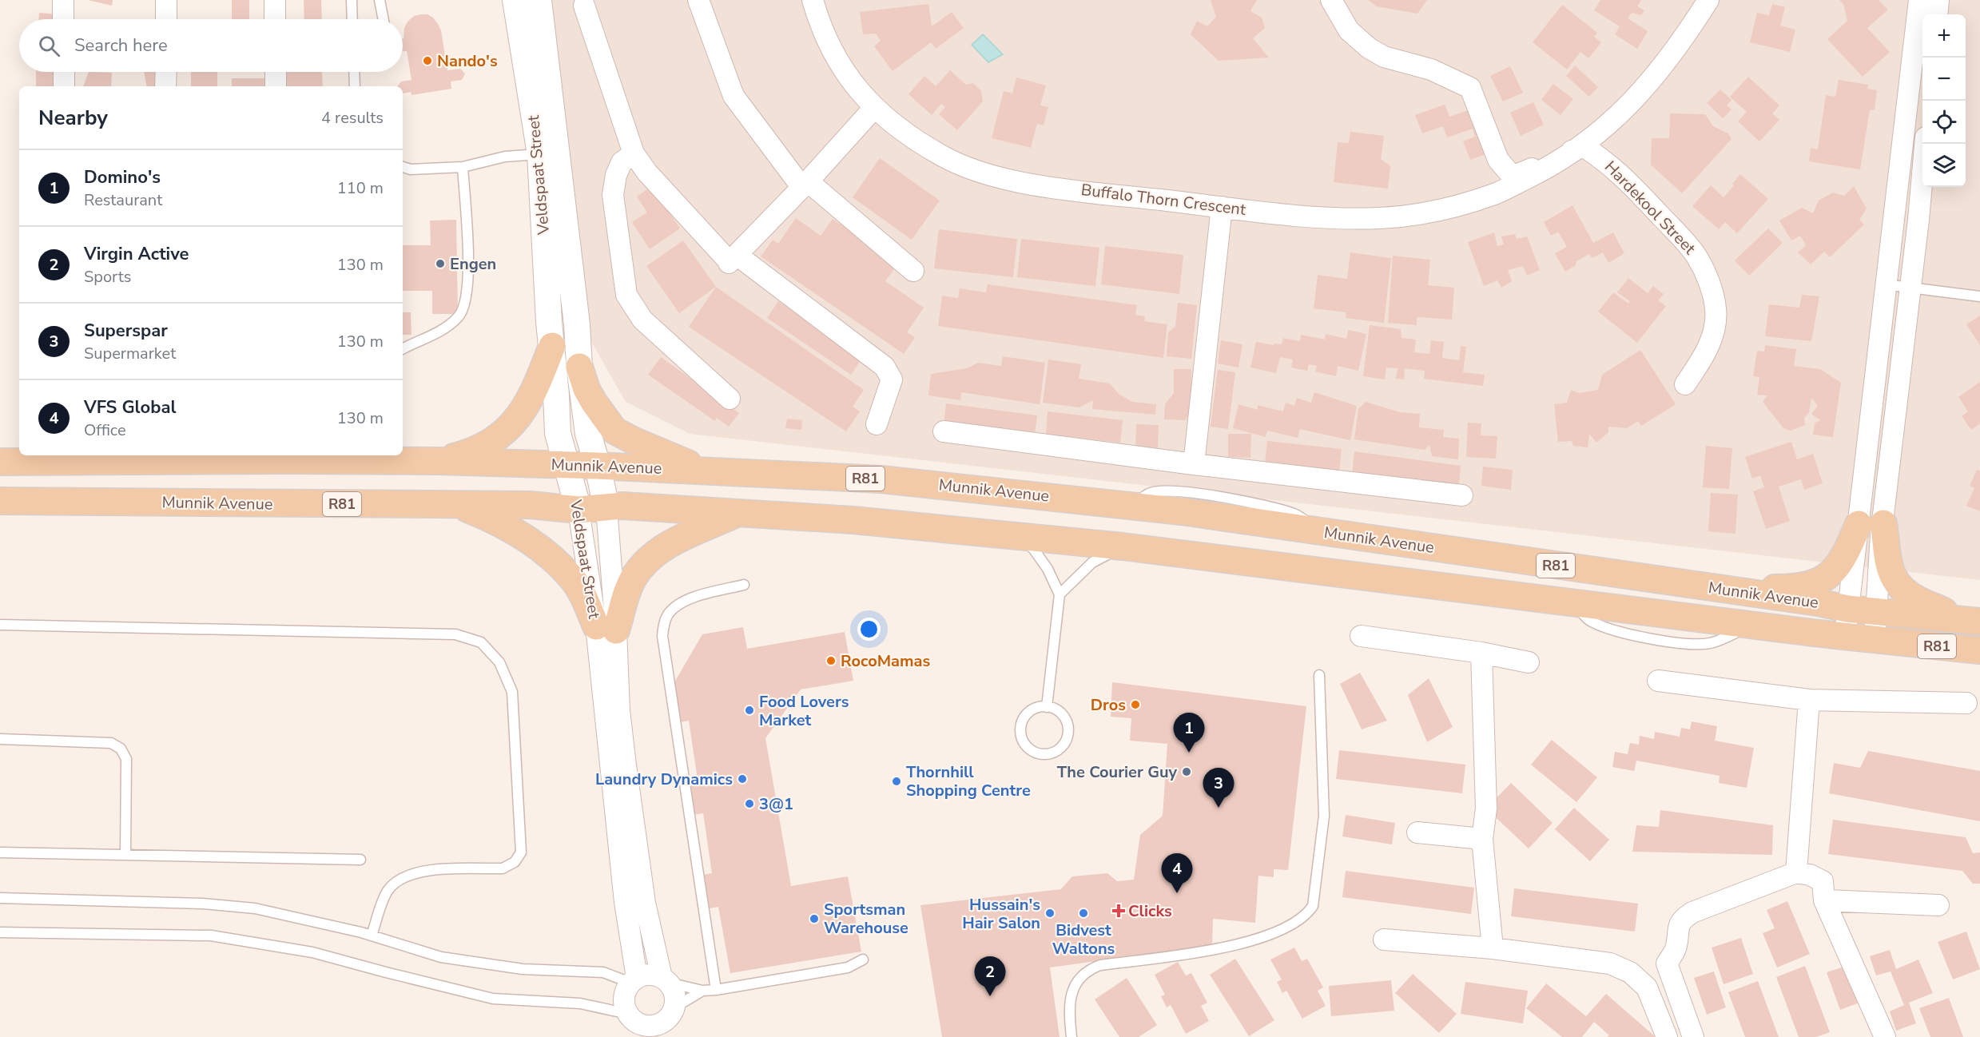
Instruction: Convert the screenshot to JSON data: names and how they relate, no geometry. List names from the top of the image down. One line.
{"streets":{"main road":["Munnik Avenue","R81"],"street":["Veldspaat Street","Buffalo Thorn Crescent","Hardekool Street"]},"crossings":[["Veldspaat Street","Munnik Avenue"],["Buffalo Thorn Crescent","Hardekool Street"]],"places":{"other":["Nando's","Engen","RocoMamas","Dros","Food Lovers Market","The Courier Guy","Laundry Dynamics","Thornhill Shopping Centre","3@1","Hussain's Hair Salon","Bidvest Waltons","Sportsman Warehouse"],"health":["Clicks"]},"page":{"map_buttons":["+","−"],"search":"Search here","heading":["Nearby","4 results"],"list":[{"mark":"1","name":"Domino's","note":"Restaurant","value":"110 m"},{"mark":"2","name":"Virgin Active","note":"Sports","value":"130 m"},{"mark":"3","name":"Superspar","note":"Supermarket","value":"130 m"},{"mark":"4","name":"VFS Global","note":"Office","value":"130 m"}],"pins":["1","3","4","2"]}}
